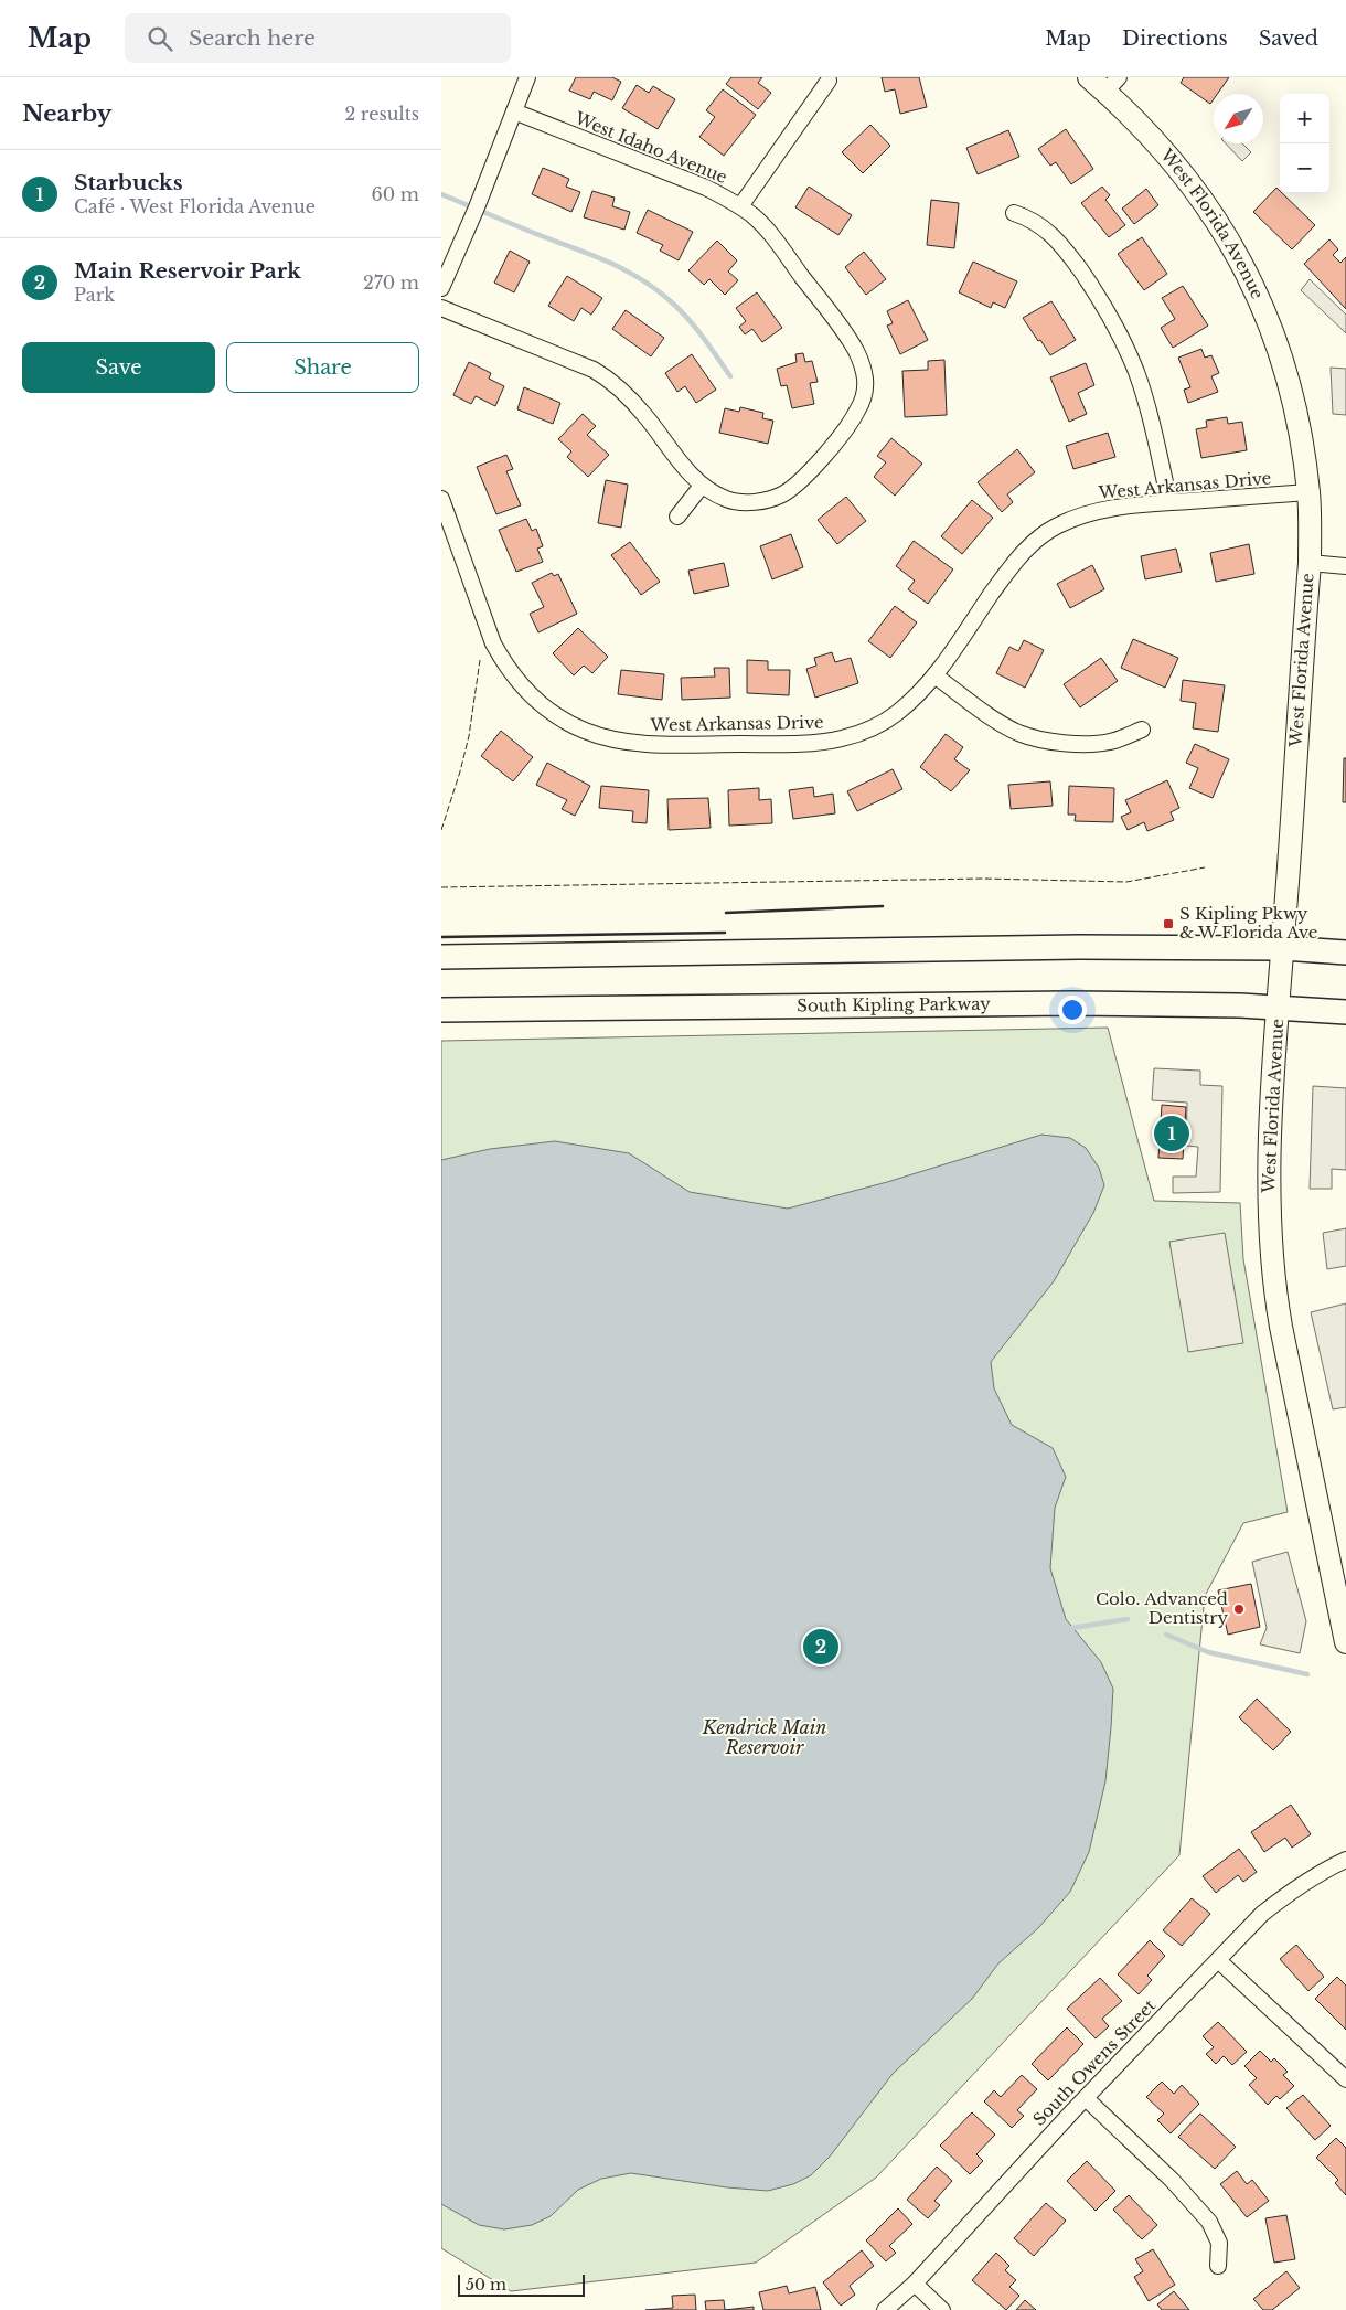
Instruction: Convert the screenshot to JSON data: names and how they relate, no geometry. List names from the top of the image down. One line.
{"streets":{"main road":["South Kipling Parkway"],"street":["West Idaho Avenue","West Florida Avenue","West Arkansas Drive","South Owens Street"]},"crossings":[["West Florida Avenue","West Arkansas Drive"],["West Florida Avenue","South Kipling Parkway"]],"water":["Kendrick Main Reservoir"],"places":{"transit":["S Kipling Pkwy & W Florida Ave"],"other":["Colo. Advanced Dentistry"]},"scale_bar":"50 m","north":"bottom left","page":{"header":"Map","search":"Search here","nav":["Map","Directions","Saved"],"heading":["Nearby","2 results"],"map_buttons":["+","−"],"list":[{"mark":"1","name":"Starbucks","note":"Café · West Florida Avenue","value":"60 m"},{"mark":"2","name":"Main Reservoir Park","note":"Park","value":"270 m"}],"buttons":["Save","Share"],"pins":["1","2"],"scale":"50 m"}}
